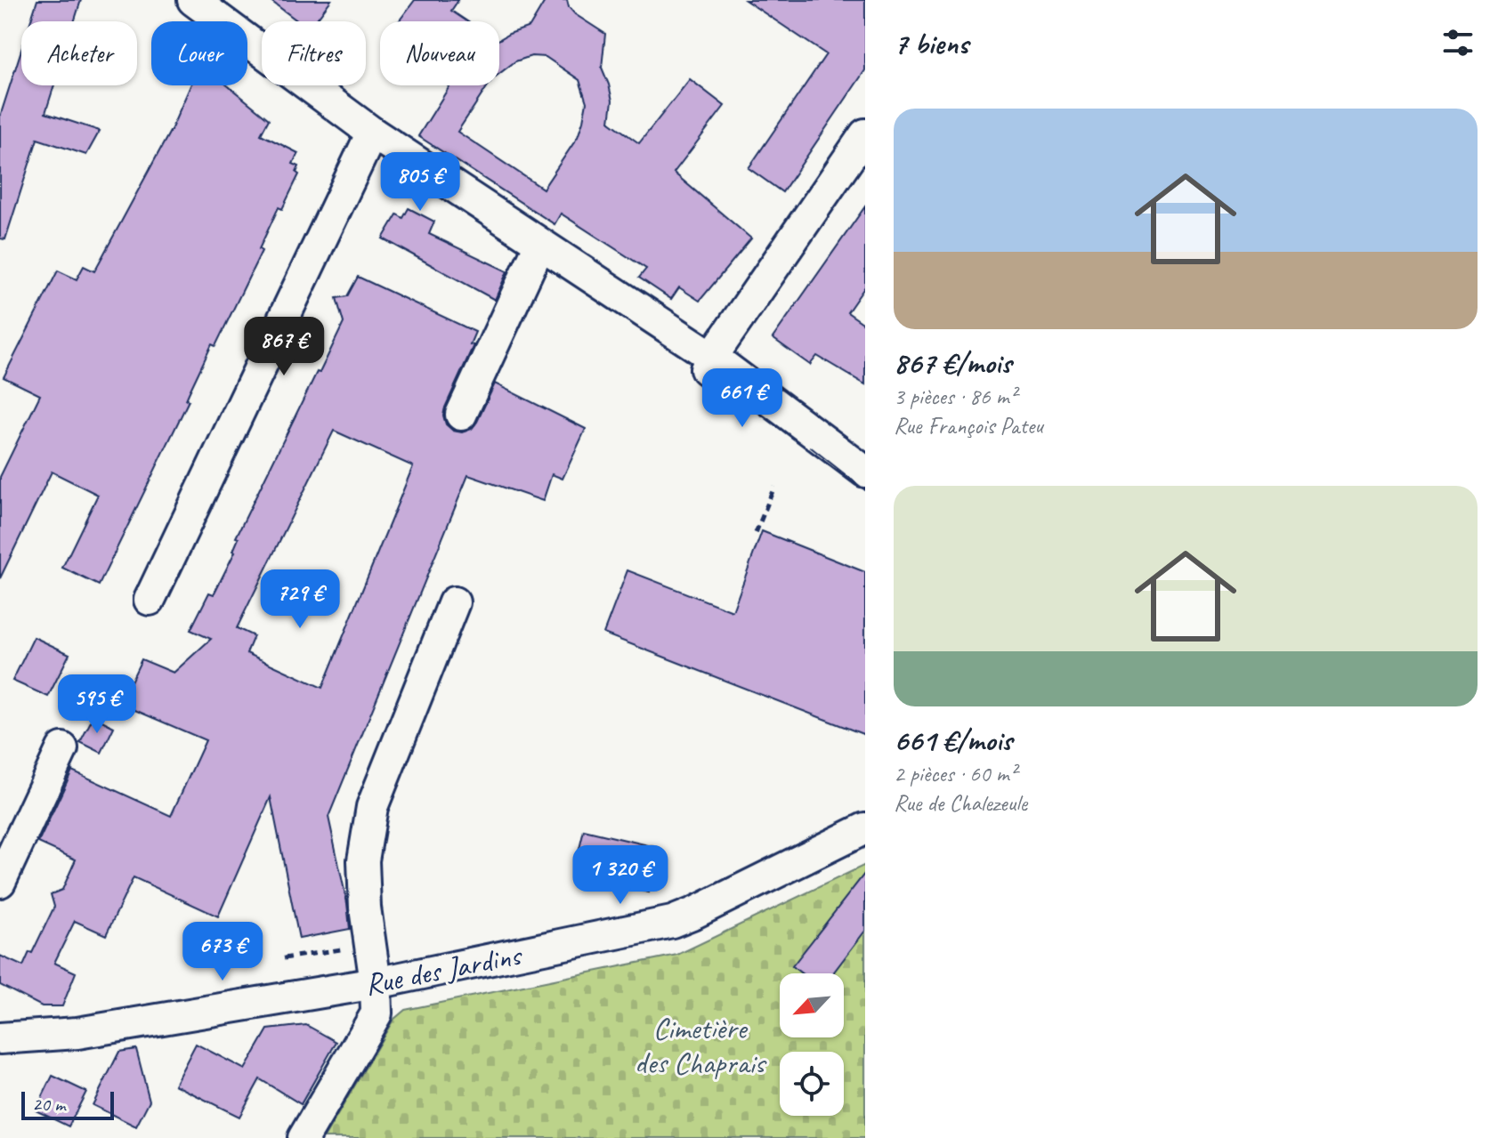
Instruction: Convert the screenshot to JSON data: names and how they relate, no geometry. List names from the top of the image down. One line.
{"streets":{"street":["Rue des Jardins"]},"parks":["Cimetière des Chaprais"],"scale_bar":"20 m","north":"bottom left","page":{"heading":"7 biens","chip":["Acheter","Louer","Filtres","Nouveau"],"list":[{"name":"867 €/mois","note":"3 pièces · 86 m² · Rue François Pateu"},{"name":"661 €/mois","note":"2 pièces · 60 m² · Rue de Chalezeule"}],"price":["805 €","867 €","661 €","729 €","595 €","1 320 €","673 €"],"scale":"20 m"}}
